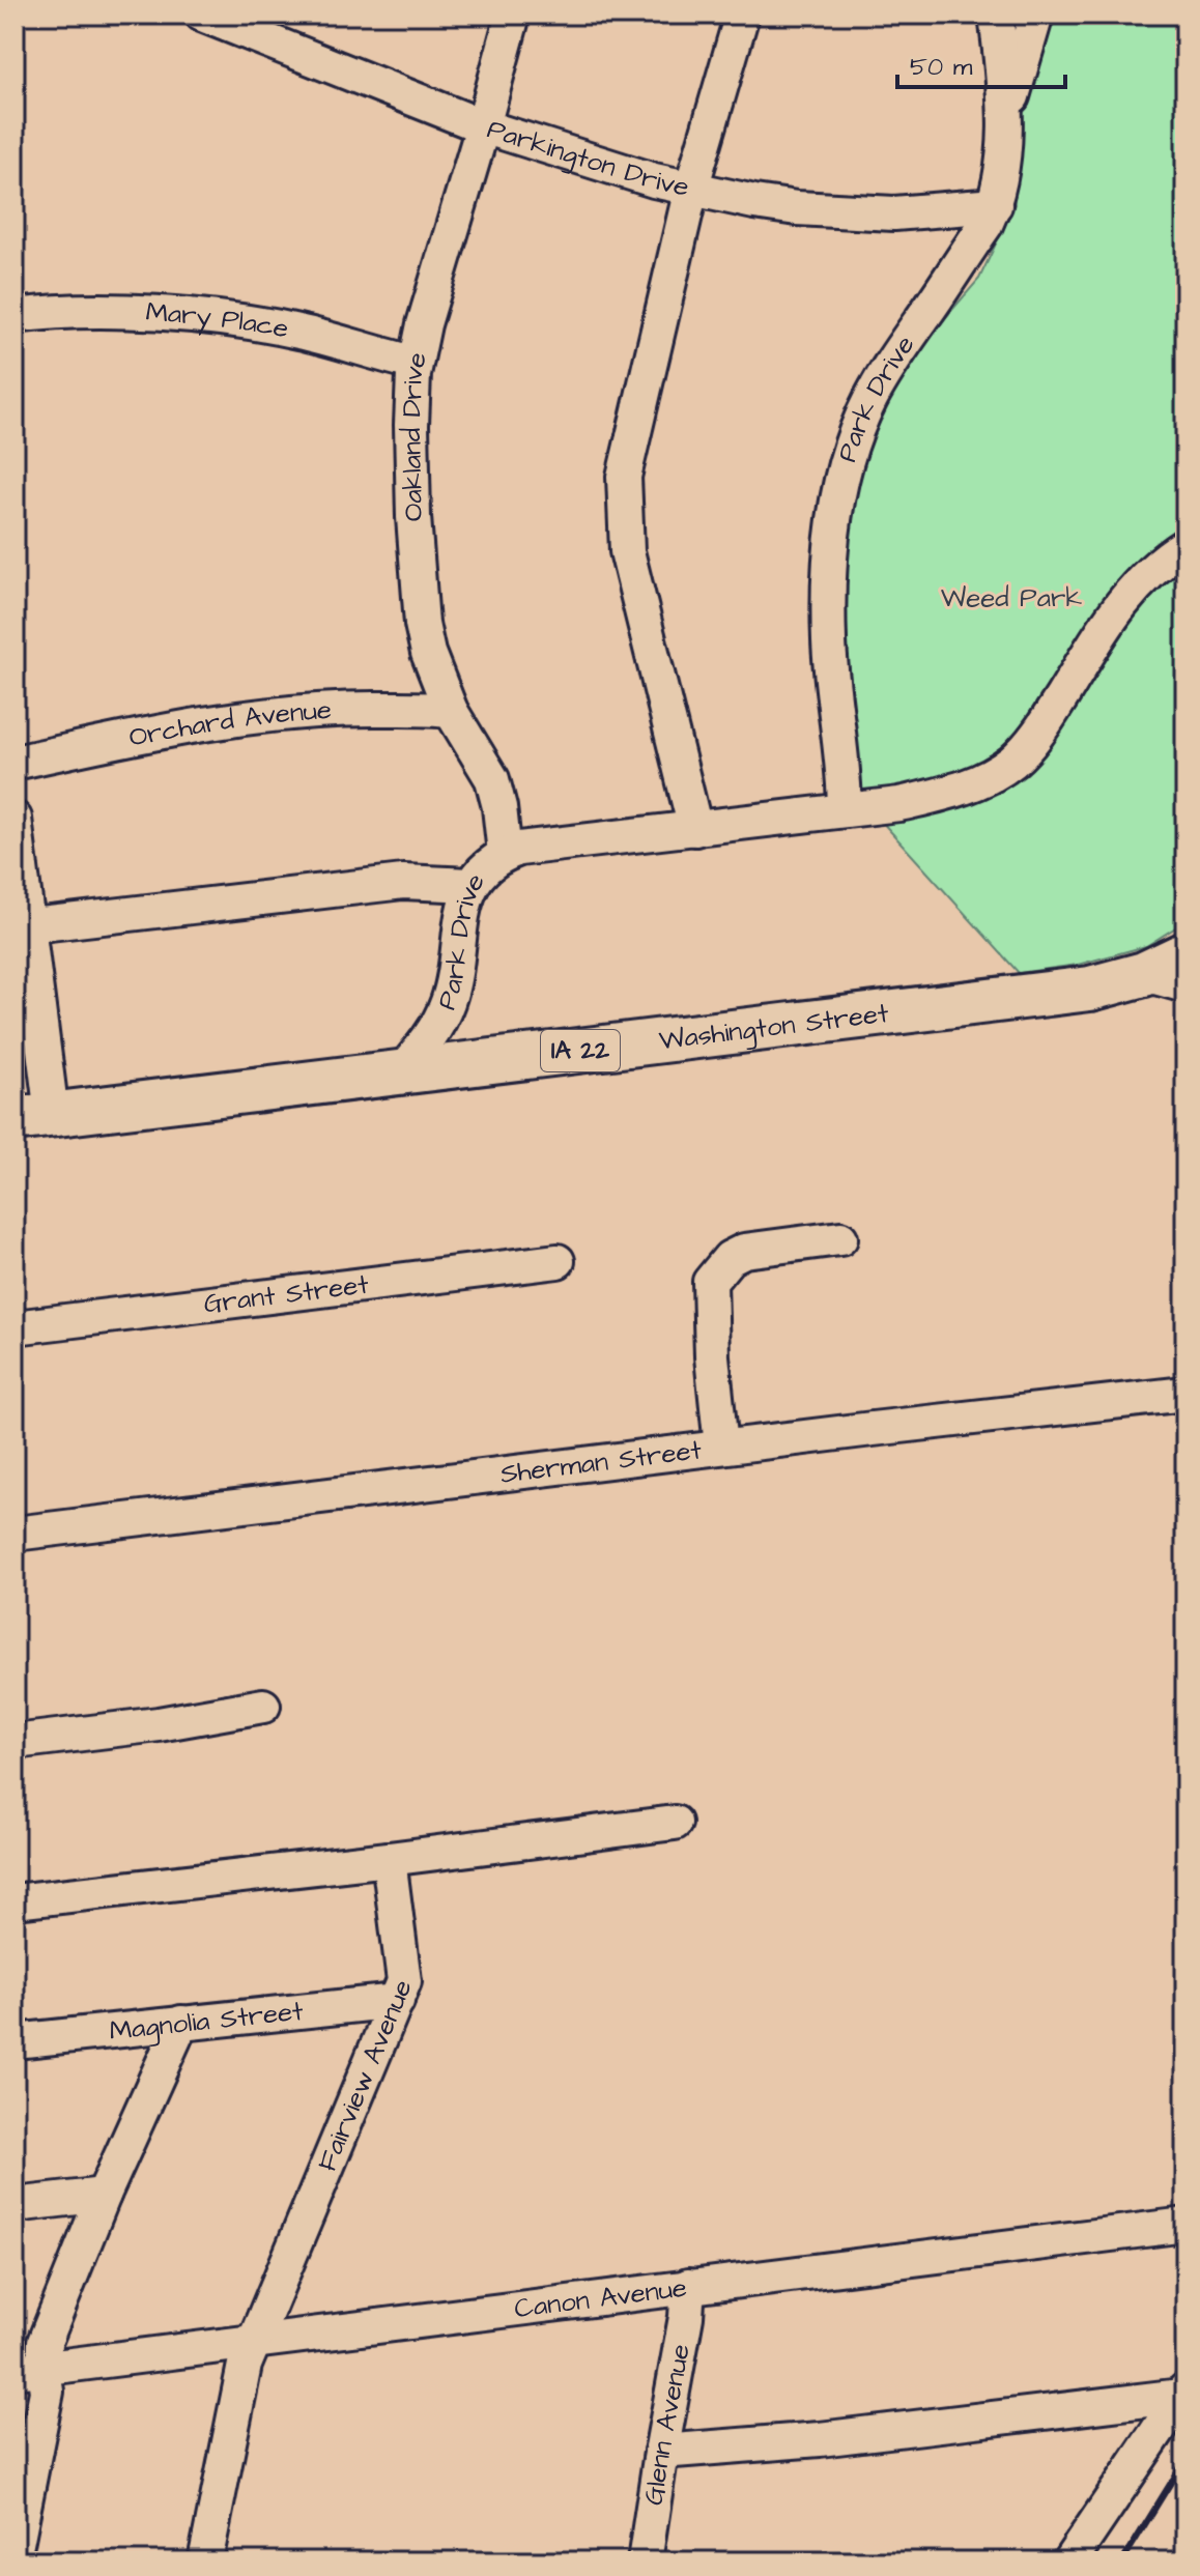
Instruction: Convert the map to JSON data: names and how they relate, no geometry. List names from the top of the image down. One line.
{"streets":{"main road":["Washington Street","IA 22"],"street":["Parkington Drive","Mary Place","Park Drive","Oakland Drive","Orchard Avenue","Grant Street","Sherman Street","Magnolia Street","Fairview Avenue","Canon Avenue","Glenn Avenue"]},"crossings":[["Parkington Drive","Park Drive"],["Parkington Drive","Oakland Drive"],["Mary Place","Oakland Drive"],["Park Drive","Oakland Drive"],["Park Drive","Washington Street"],["Oakland Drive","Orchard Avenue"],["Washington Street","IA 22"],["Magnolia Street","Fairview Avenue"],["Fairview Avenue","Canon Avenue"],["Canon Avenue","Glenn Avenue"]],"parks":["Weed Park"],"scale_bar":"50 m"}
